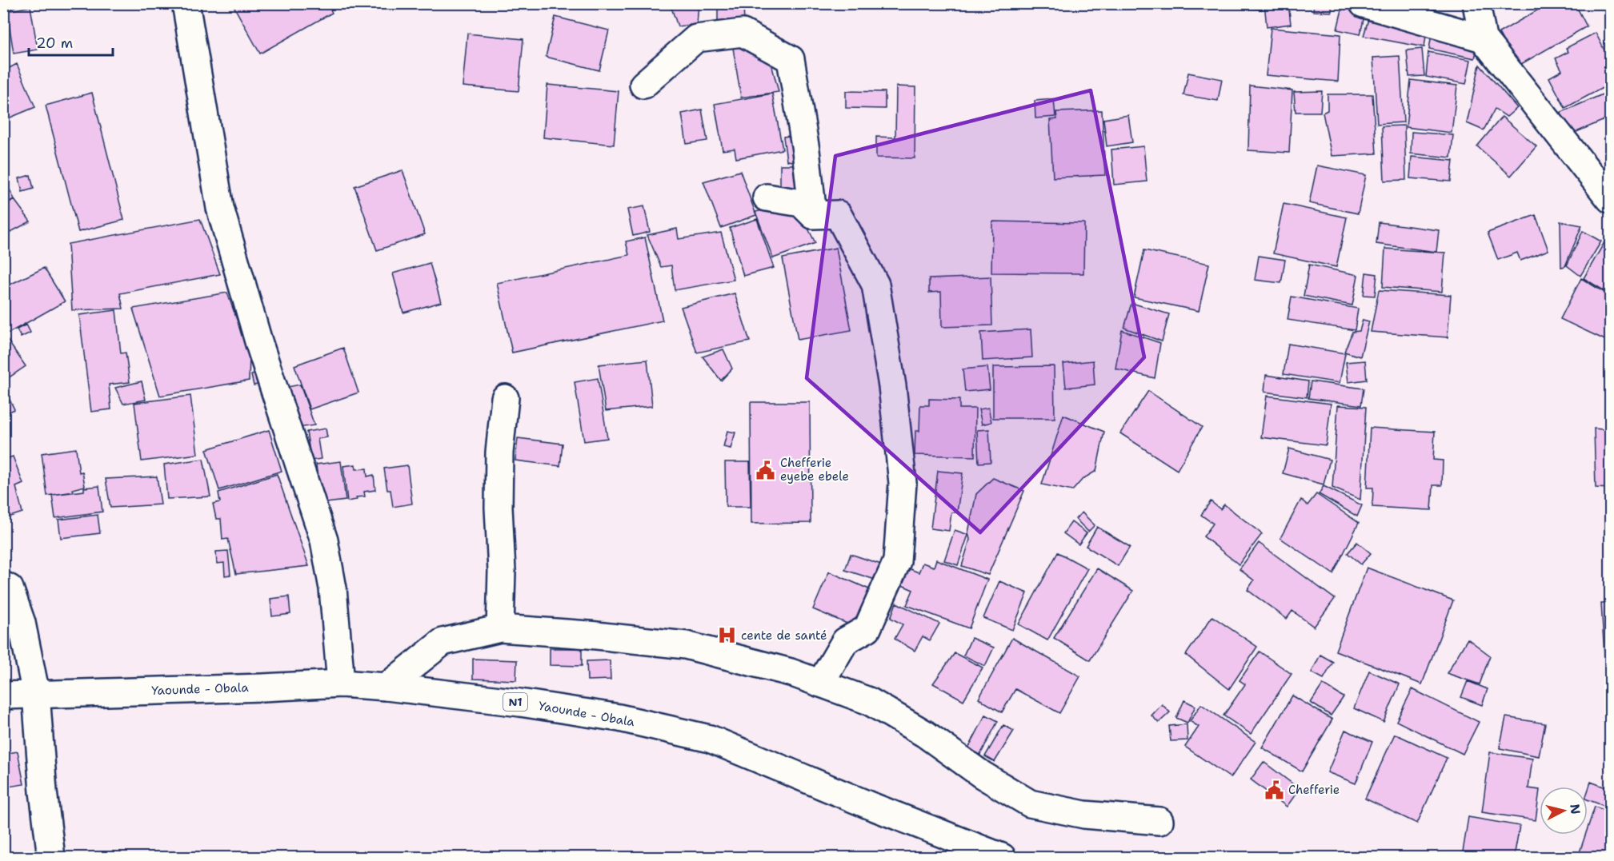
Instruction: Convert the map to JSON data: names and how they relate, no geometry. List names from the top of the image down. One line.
{"streets":{"main road":["Yaounde - Obala","N1"]},"places":{"public building":["Chefferie eyebe ebele","Chefferie"],"hospital":["cente de santé"]},"scale_bar":"20 m","north":"right"}
